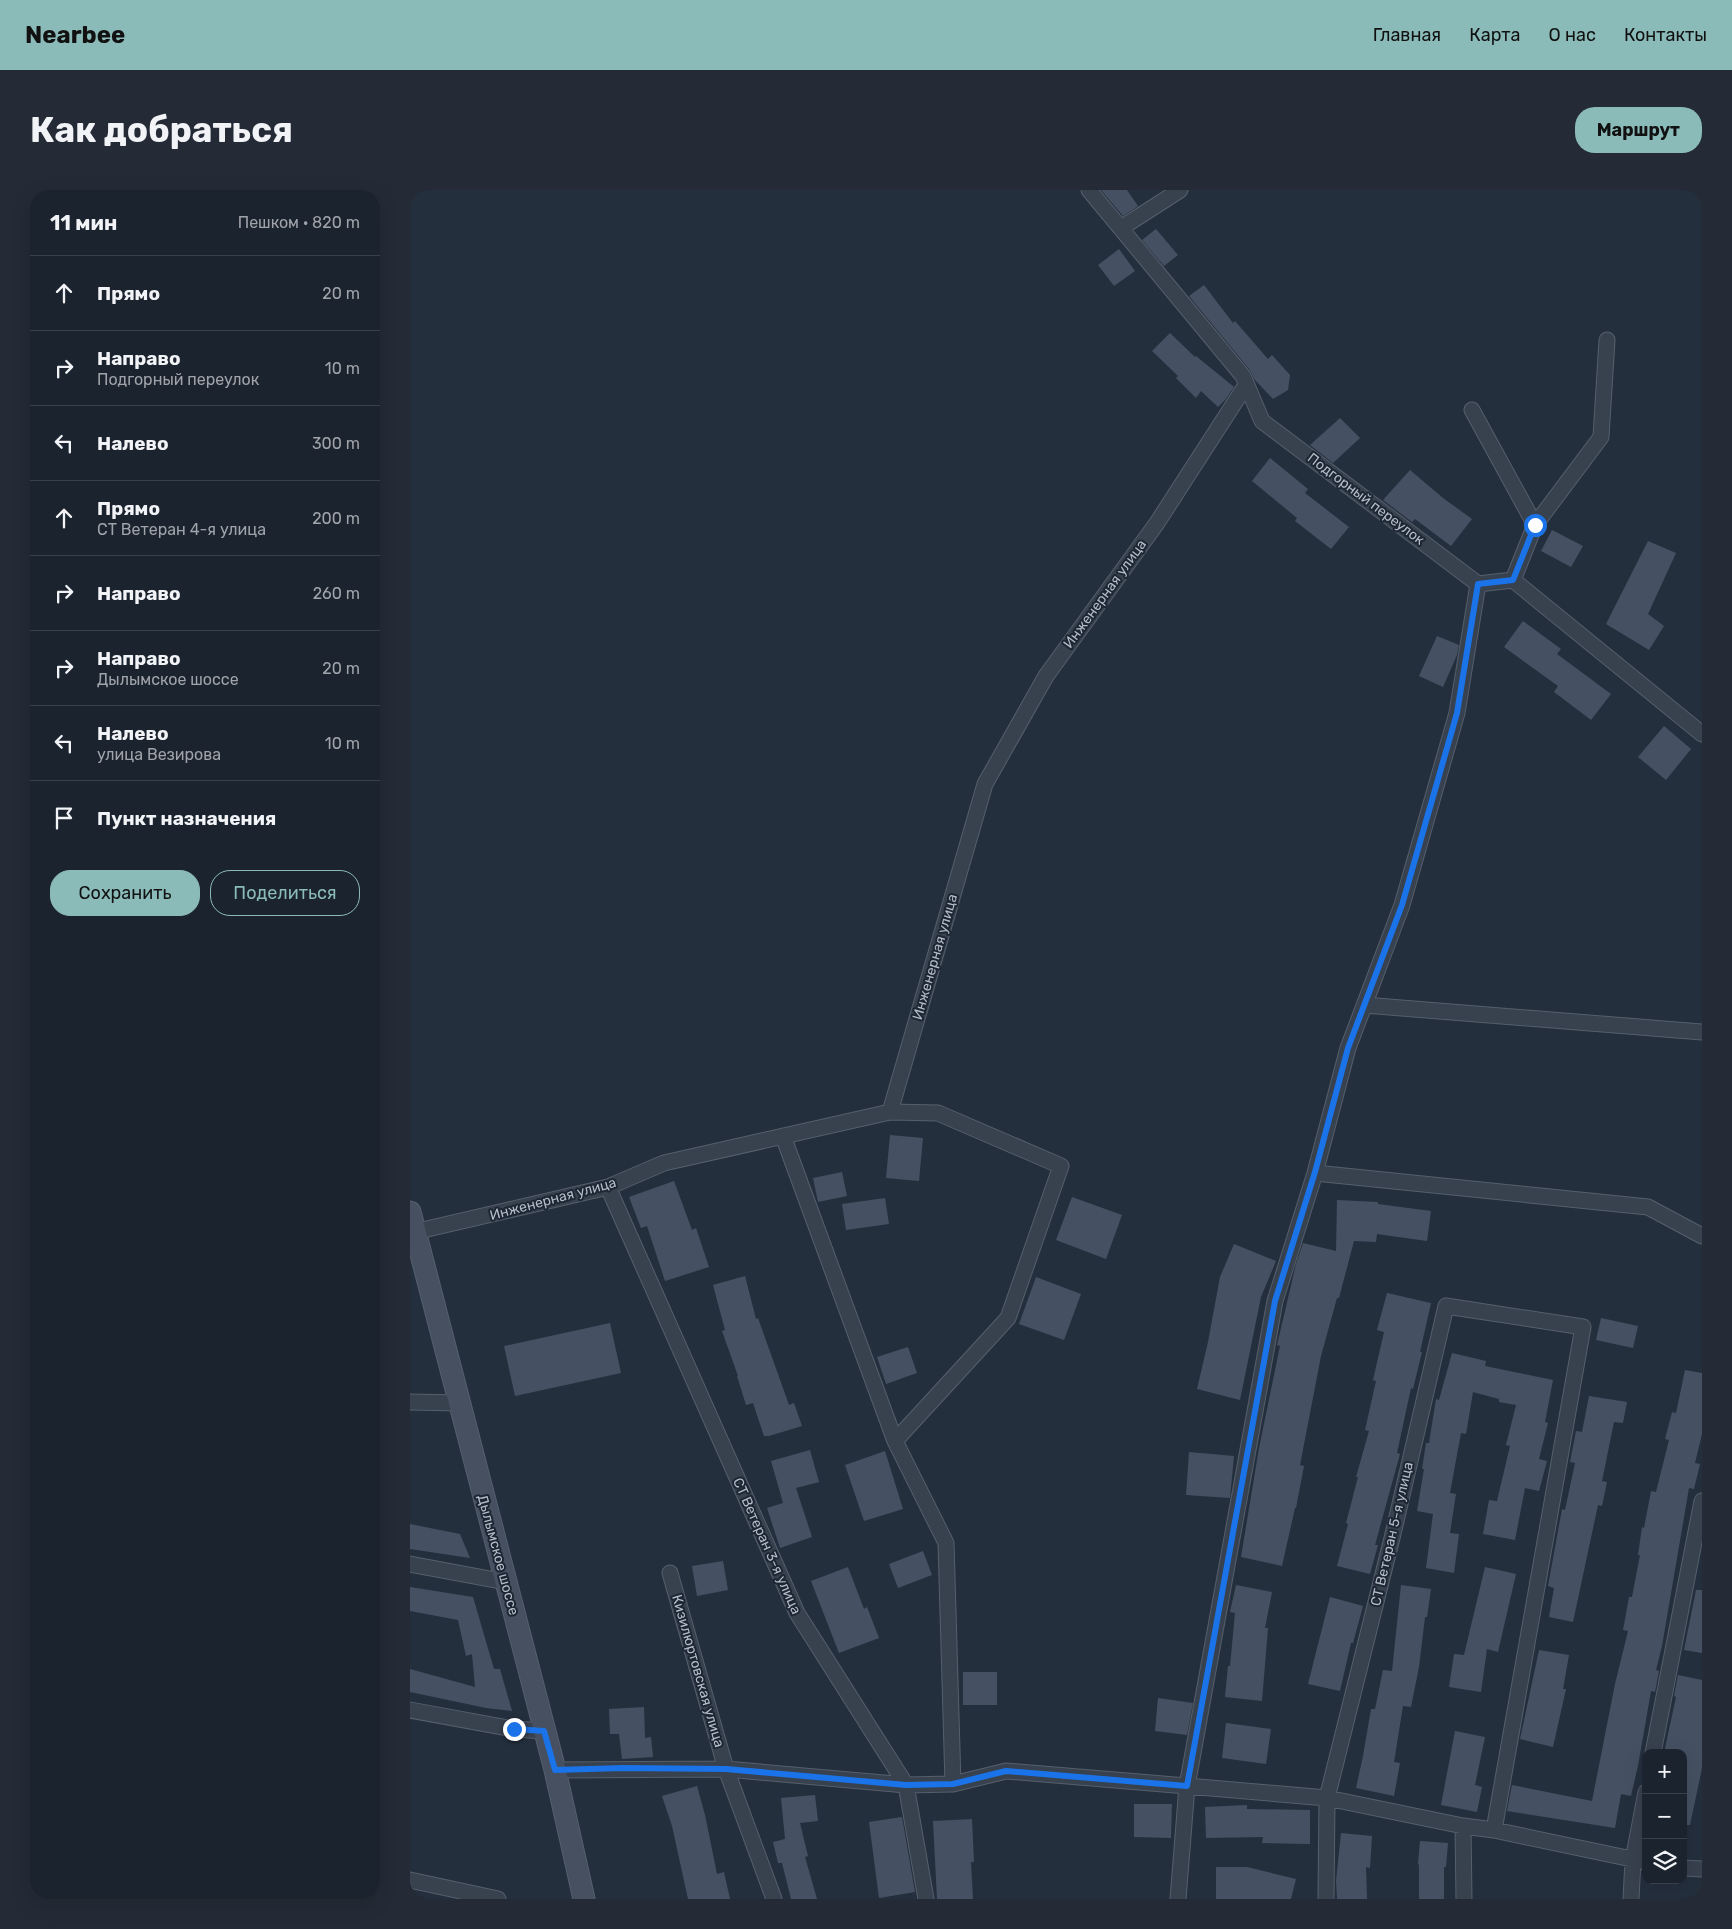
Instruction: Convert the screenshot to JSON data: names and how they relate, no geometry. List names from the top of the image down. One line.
{"streets":{"main road":["Дылымское шоссе"],"street":["Подгорный переулок","Инженерная улица","СТ Ветеран 5-я улица","СТ Ветеран 3-я улица","Кизилюртовская улица"]},"crossings":[["Подгорный переулок","Инженерная улица"],["Инженерная улица","СТ Ветеран 3-я улица"],["Инженерная улица","Дылымское шоссе"]],"page":{"header":"Nearbee","nav":["Главная","Карта","О нас","Контакты"],"buttons":["Маршрут",["Сохранить","Поделиться"]],"title":"Как добраться","heading":["11 мин","Пешком · 820 m"],"list":[["Прямо","20 m"],["Направо","Подгорный переулок","10 m"],["Налево","300 m"],["Прямо","СТ Ветеран 4-я улица","200 m"],["Направо","260 m"],["Направо","Дылымское шоссе","20 m"],["Налево","улица Везирова","10 m"],"Пункт назначения"],"map_buttons":["+","−"]}}
